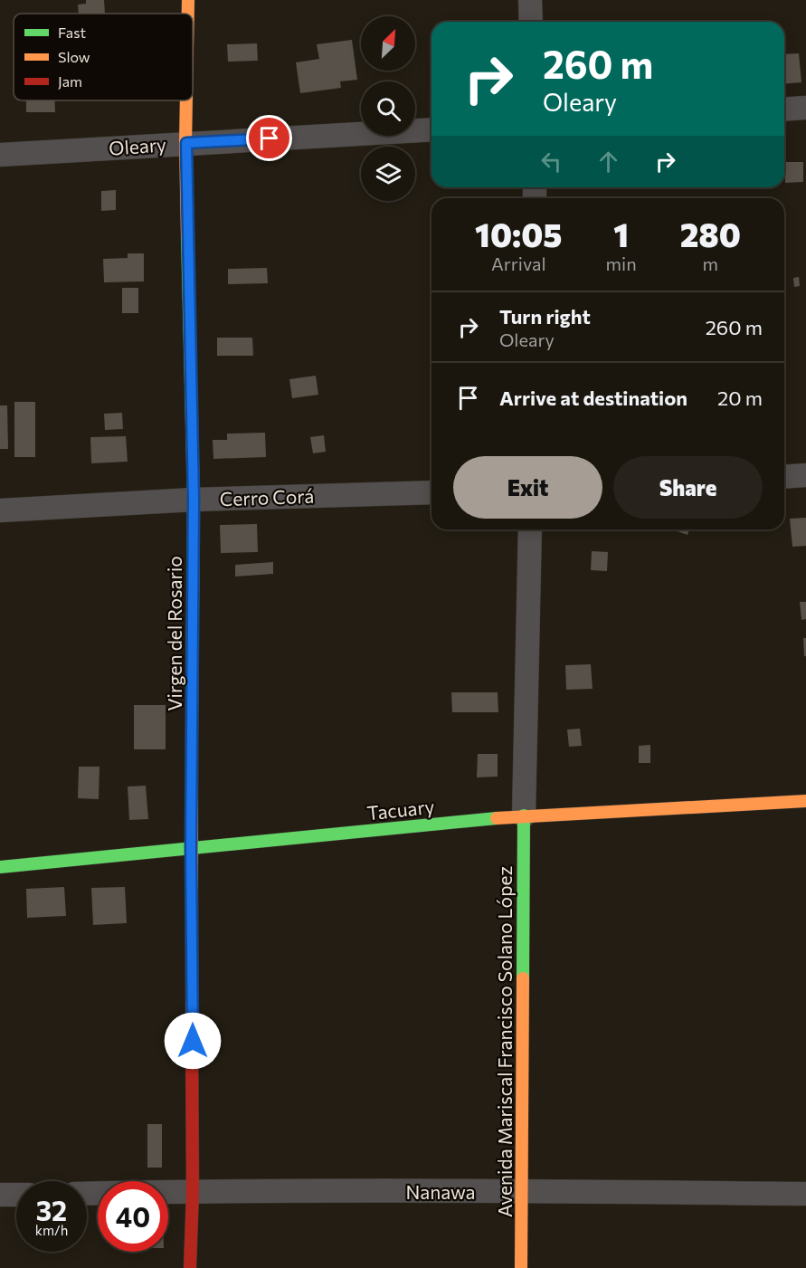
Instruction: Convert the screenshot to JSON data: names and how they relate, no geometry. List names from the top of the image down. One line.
{"streets":{"street":["Oleary","Cerro Corá","Virgen del Rosario","Tacuary","Avenida Mariscal Francisco Solano López","Nanawa"]},"crossings":[["Oleary","Virgen del Rosario"],["Cerro Corá","Virgen del Rosario"],["Virgen del Rosario","Tacuary"],["Virgen del Rosario","Nanawa"],["Tacuary","Avenida Mariscal Francisco Solano López"],["Avenida Mariscal Francisco Solano López","Nanawa"]],"legend":["Fast","Slow","Jam"],"north":"top right","page":{"turn":["260 m","Oleary"],"eta":["10:05","Arrival","1","min","280","m"],"list":[{"name":"Turn right","note":"Oleary","value":"260 m"},{"name":"Arrive at destination","value":"20 m"}],"buttons":["Exit","Share"],"speed":"32 km/h","limit":"40"}}
